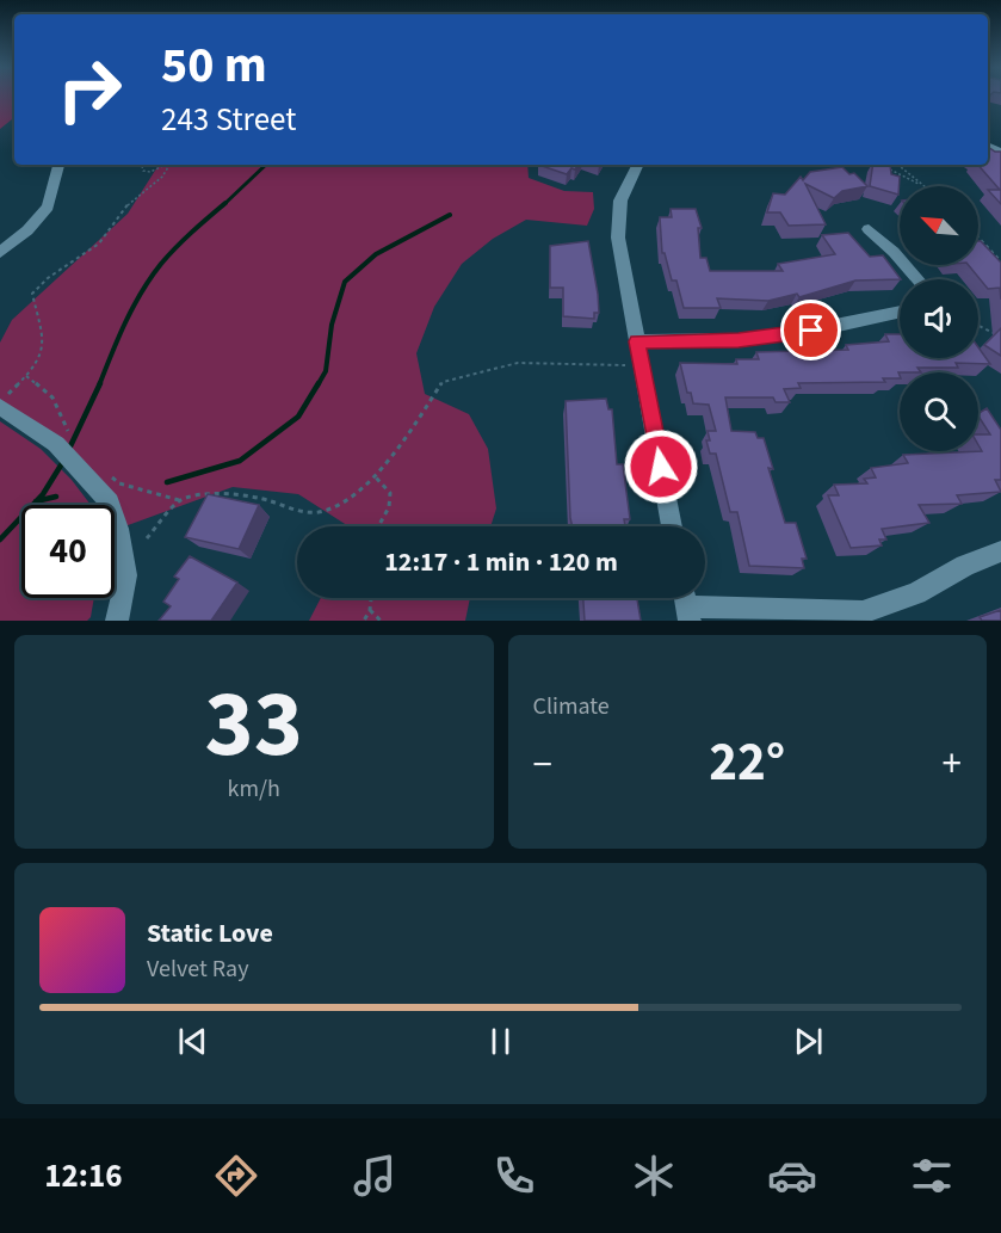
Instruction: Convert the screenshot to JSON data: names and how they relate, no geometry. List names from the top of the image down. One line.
{"north":"top left","page":{"turn":["50 m","243 Street"],"limit":"40","trip":"12:17 · 1 min · 120 m","tile":[["33","km/h"],"Climate"],"heat":["−","22°","+"],"song":["Static Love","Velvet Ray"],"tabs":"12:16"}}
